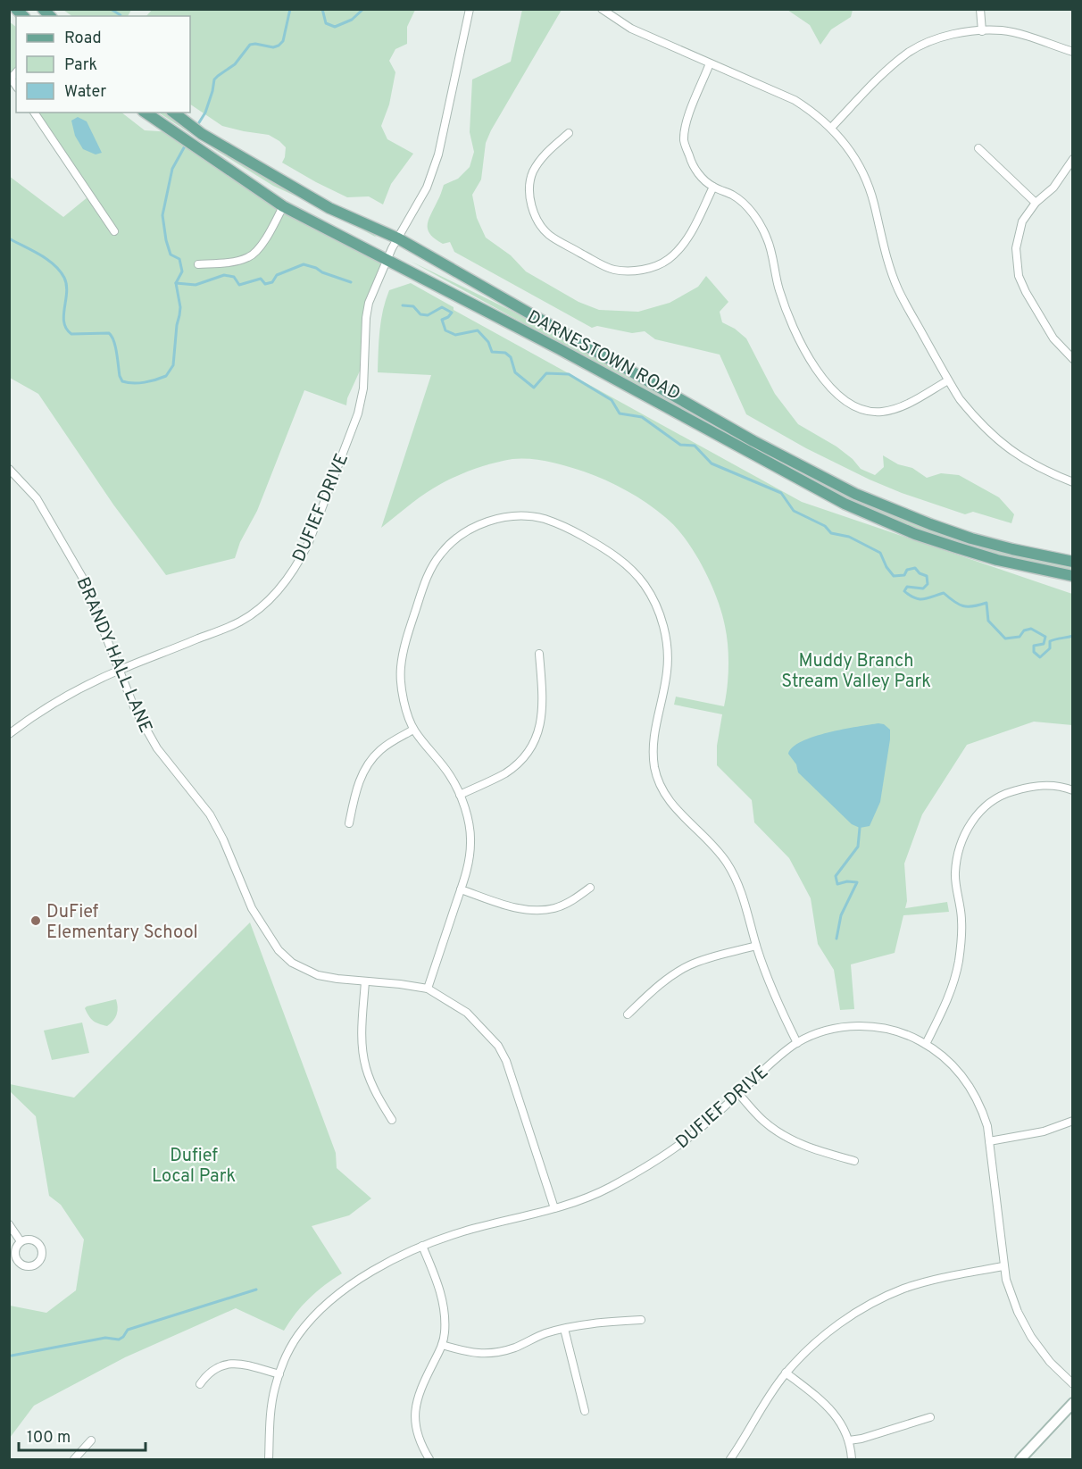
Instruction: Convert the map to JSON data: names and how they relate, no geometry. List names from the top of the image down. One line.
{"streets":{"main road":["DARNESTOWN ROAD"],"street":["DUFIEF DRIVE","BRANDY HALL LANE"]},"crossings":[["DARNESTOWN ROAD","DUFIEF DRIVE"],["DUFIEF DRIVE","BRANDY HALL LANE"]],"parks":["Muddy Branch Stream Valley Park","Dufief Local Park"],"places":["DuFief Elementary School"],"legend":["Road","Park","Water"],"scale_bar":"100 m"}
